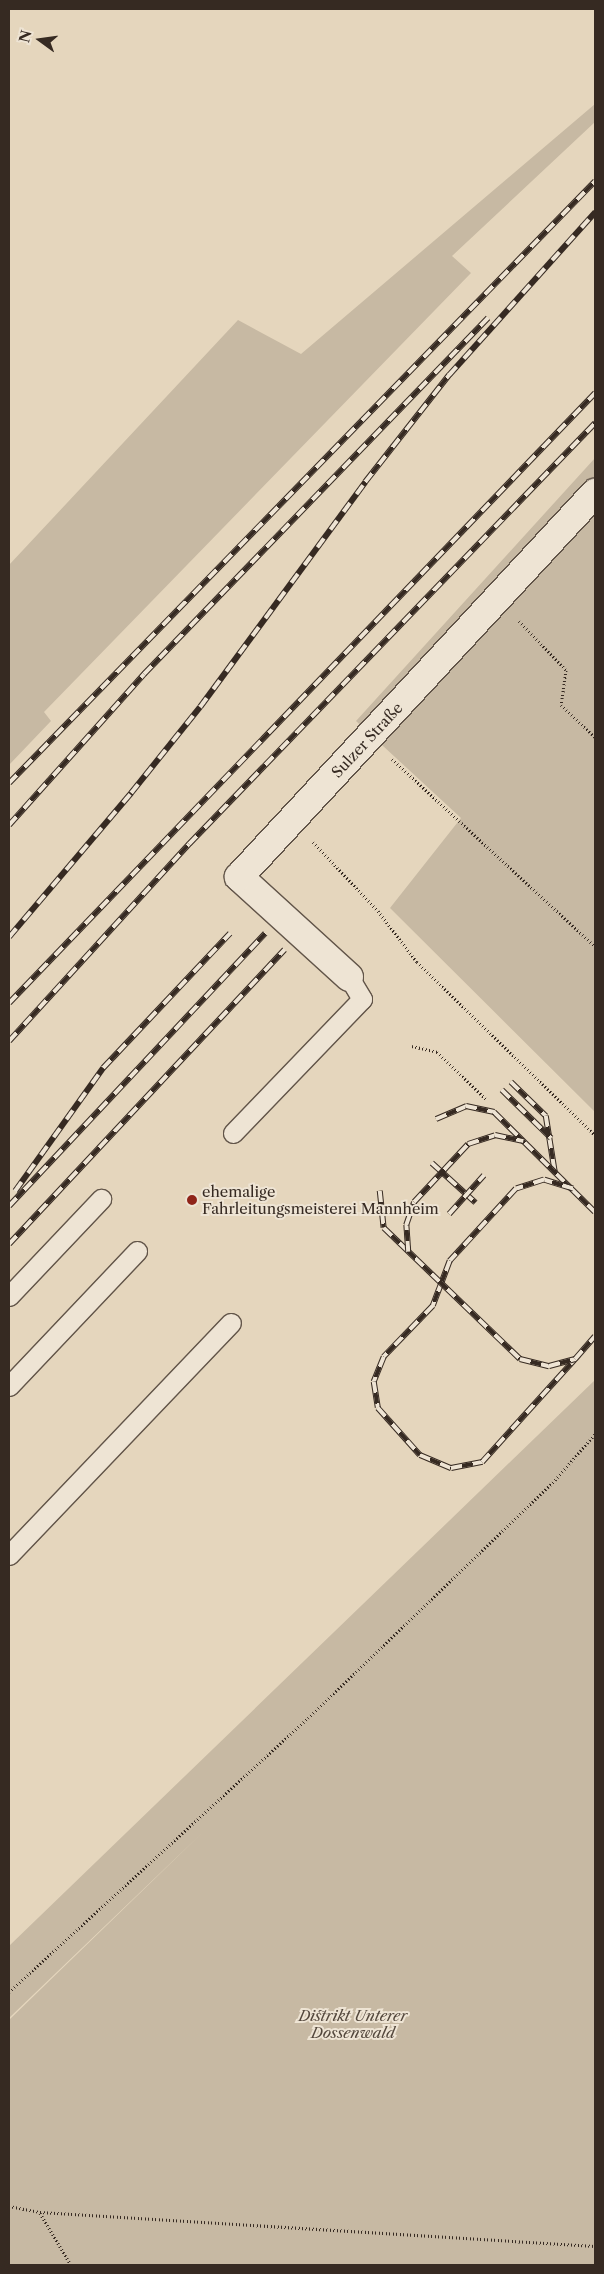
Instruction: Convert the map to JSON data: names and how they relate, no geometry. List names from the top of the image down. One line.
{"streets":{"street":["Sulzer Straße"]},"parks":["Distrikt Unterer Dossenwald"],"places":["ehemalige Fahrleitungsmeisterei Mannheim"],"north":"left"}
